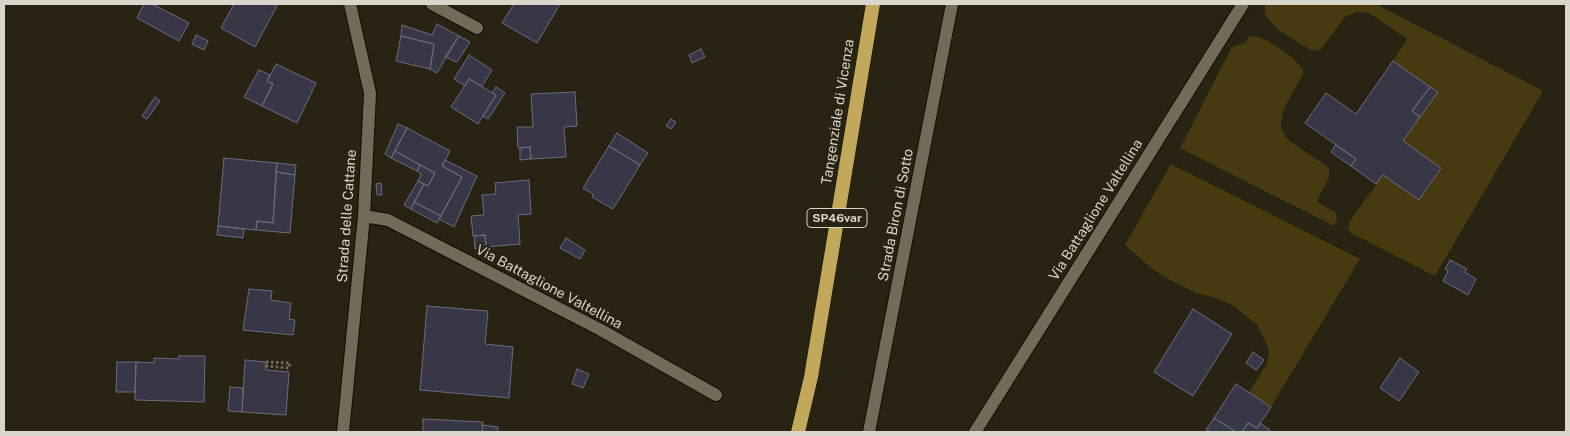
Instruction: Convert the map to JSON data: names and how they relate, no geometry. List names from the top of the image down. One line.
{"streets":{"highway":["Tangenziale di Vicenza","SP46var"],"street":["Via Battaglione Valtellina","Strada Biron di Sotto","Strada delle Cattane"]},"crossings":[["Via Battaglione Valtellina","Strada delle Cattane"]]}
